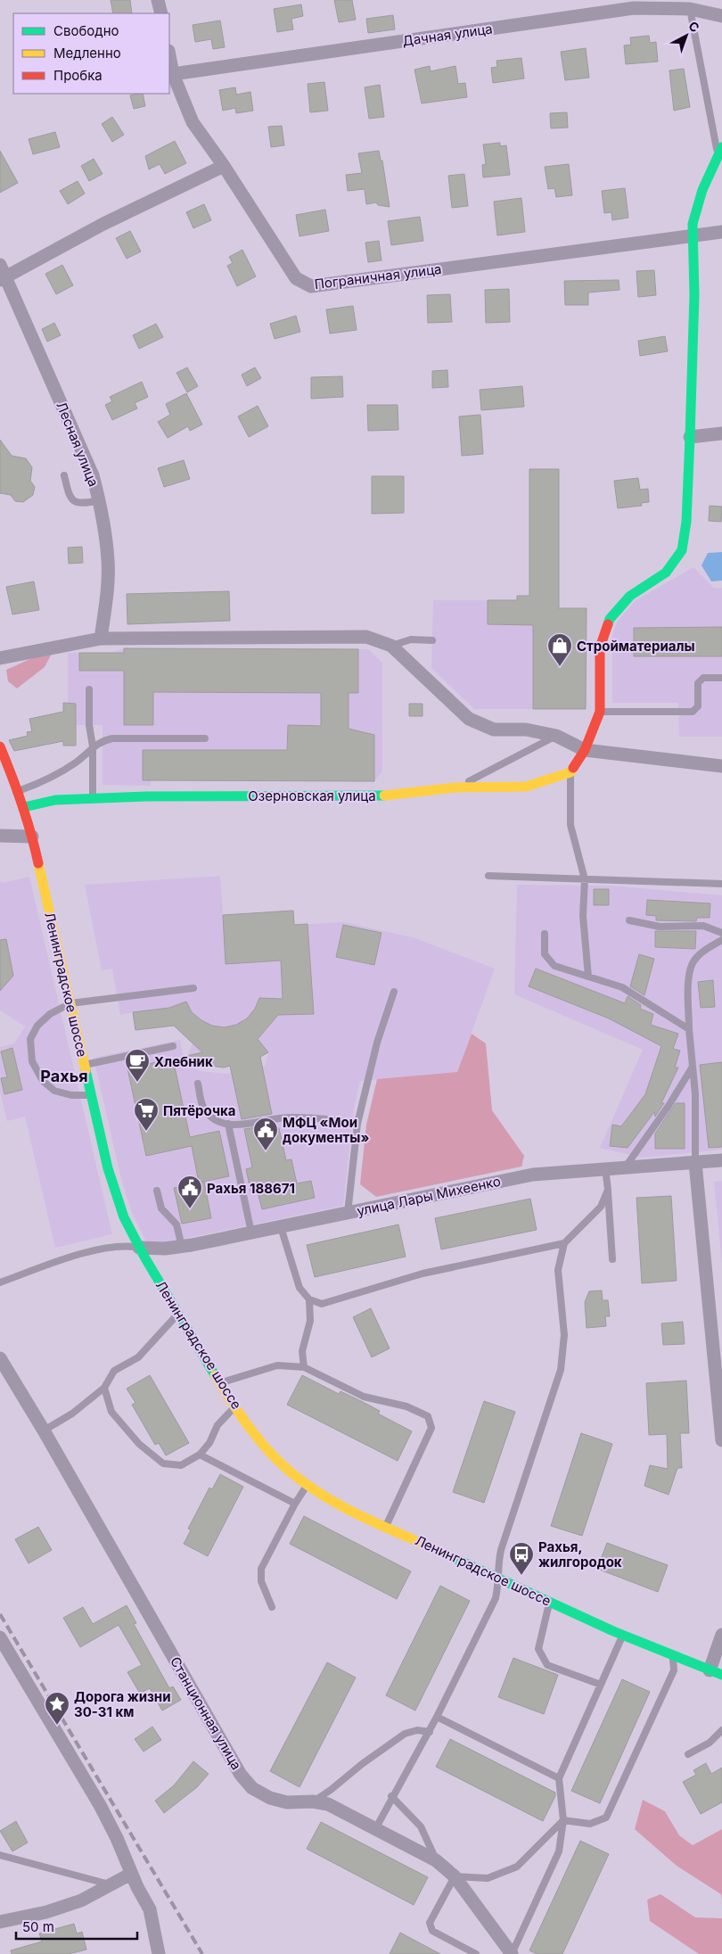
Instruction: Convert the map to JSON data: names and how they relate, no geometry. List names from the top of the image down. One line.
{"streets":{"street":["Дачная улица","Пограничная улица","Лесная улица","Озерновская улица","Ленинградское шоссе","улица Лары Михеенко","Станционная улица"]},"crossings":[["Дачная улица","Пограничная улица"],["Озерновская улица","Ленинградское шоссе"],["Ленинградское шоссе","улица Лары Михеенко"]],"districts":["Рахья"],"places":{"shop":["Стройматериалы"],"cafe":["Хлебник"],"supermarket":["Пятёрочка"],"public building":["МФЦ «Мои документы»","Рахья 188671"],"bus stop":["Рахья, жилгородок"],"place":["Дорога жизни 30-31 км"]},"legend":["Свободно","Медленно","Пробка"],"scale_bar":"50 m","north":"top right"}
